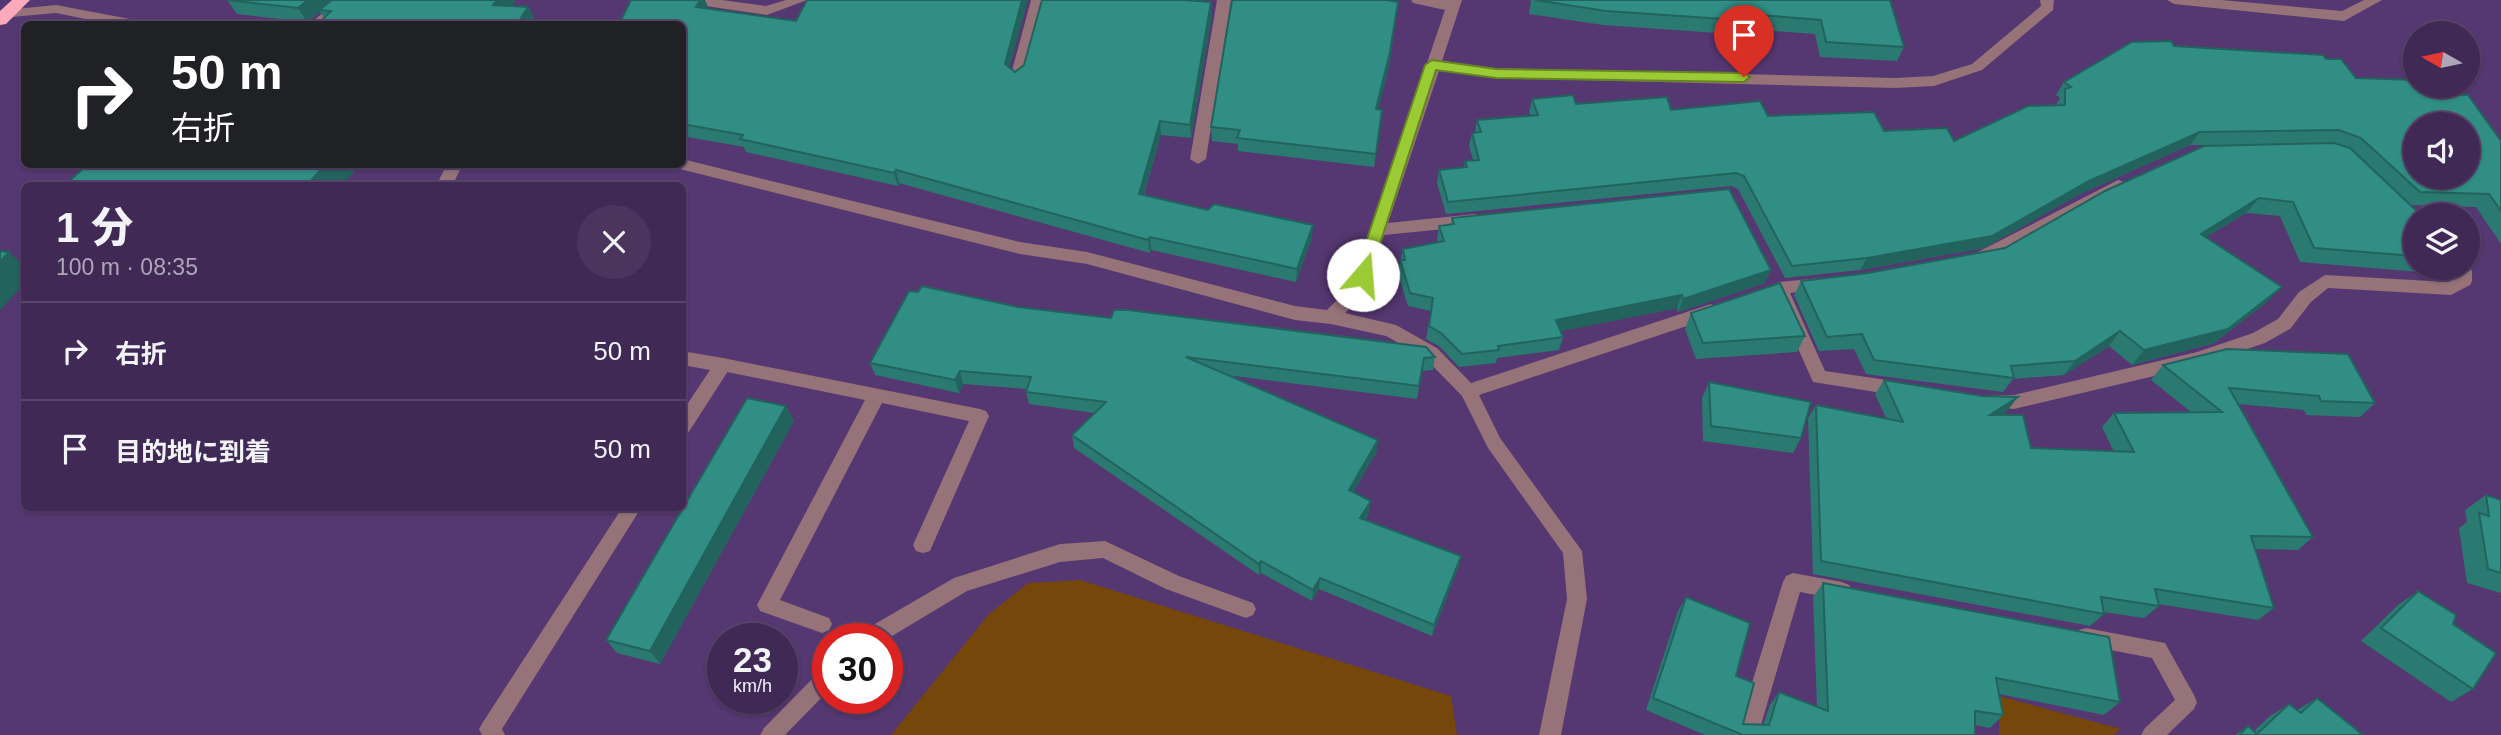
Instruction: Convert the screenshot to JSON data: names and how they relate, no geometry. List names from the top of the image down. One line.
{"north":"left","page":{"turn":["50 m","右折"],"heading":["1 分","100 m · 08:35"],"list":[{"name":"右折","value":"50 m"},{"name":"目的地に到着","value":"50 m"}],"speed":"23 km/h","limit":"30"}}
